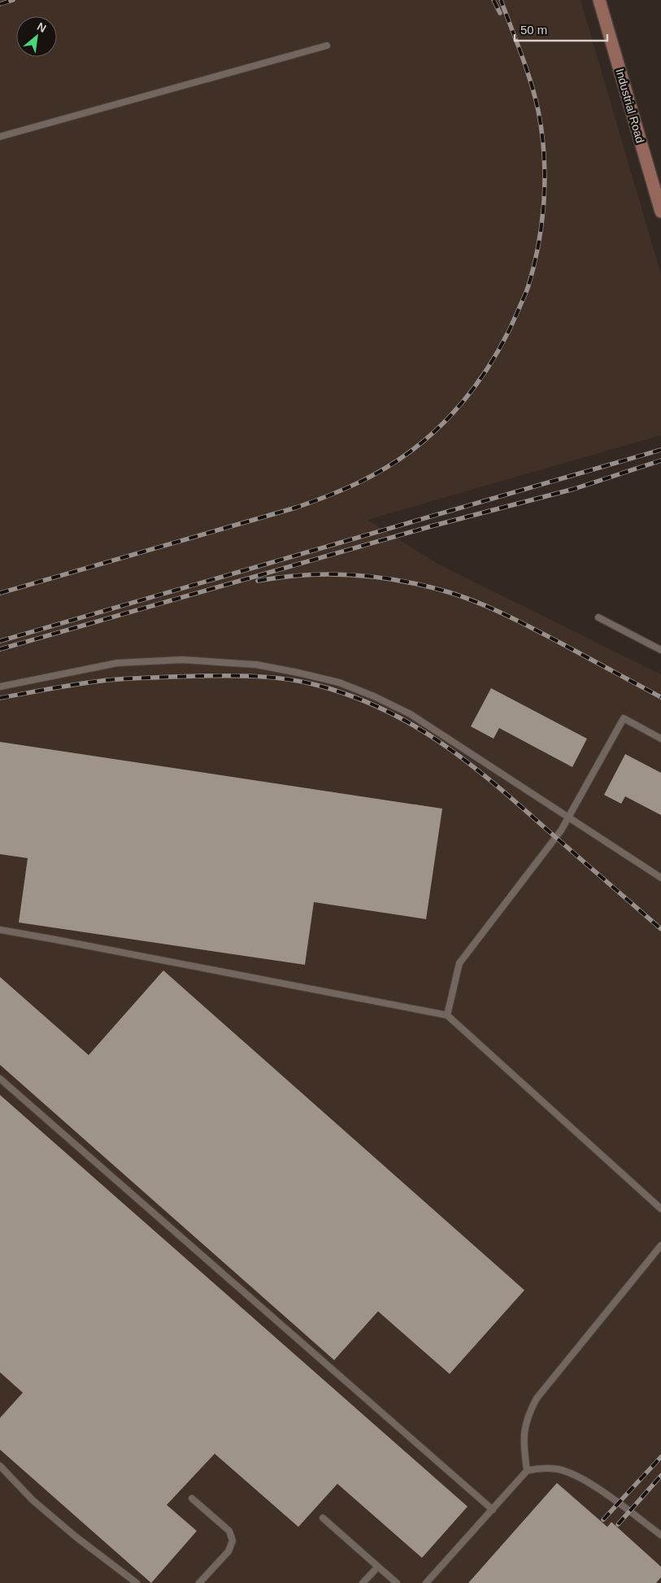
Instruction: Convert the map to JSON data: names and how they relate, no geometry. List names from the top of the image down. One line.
{"streets":{"street":["Industrial Road"]},"scale_bar":"50 m","north":"top right"}
